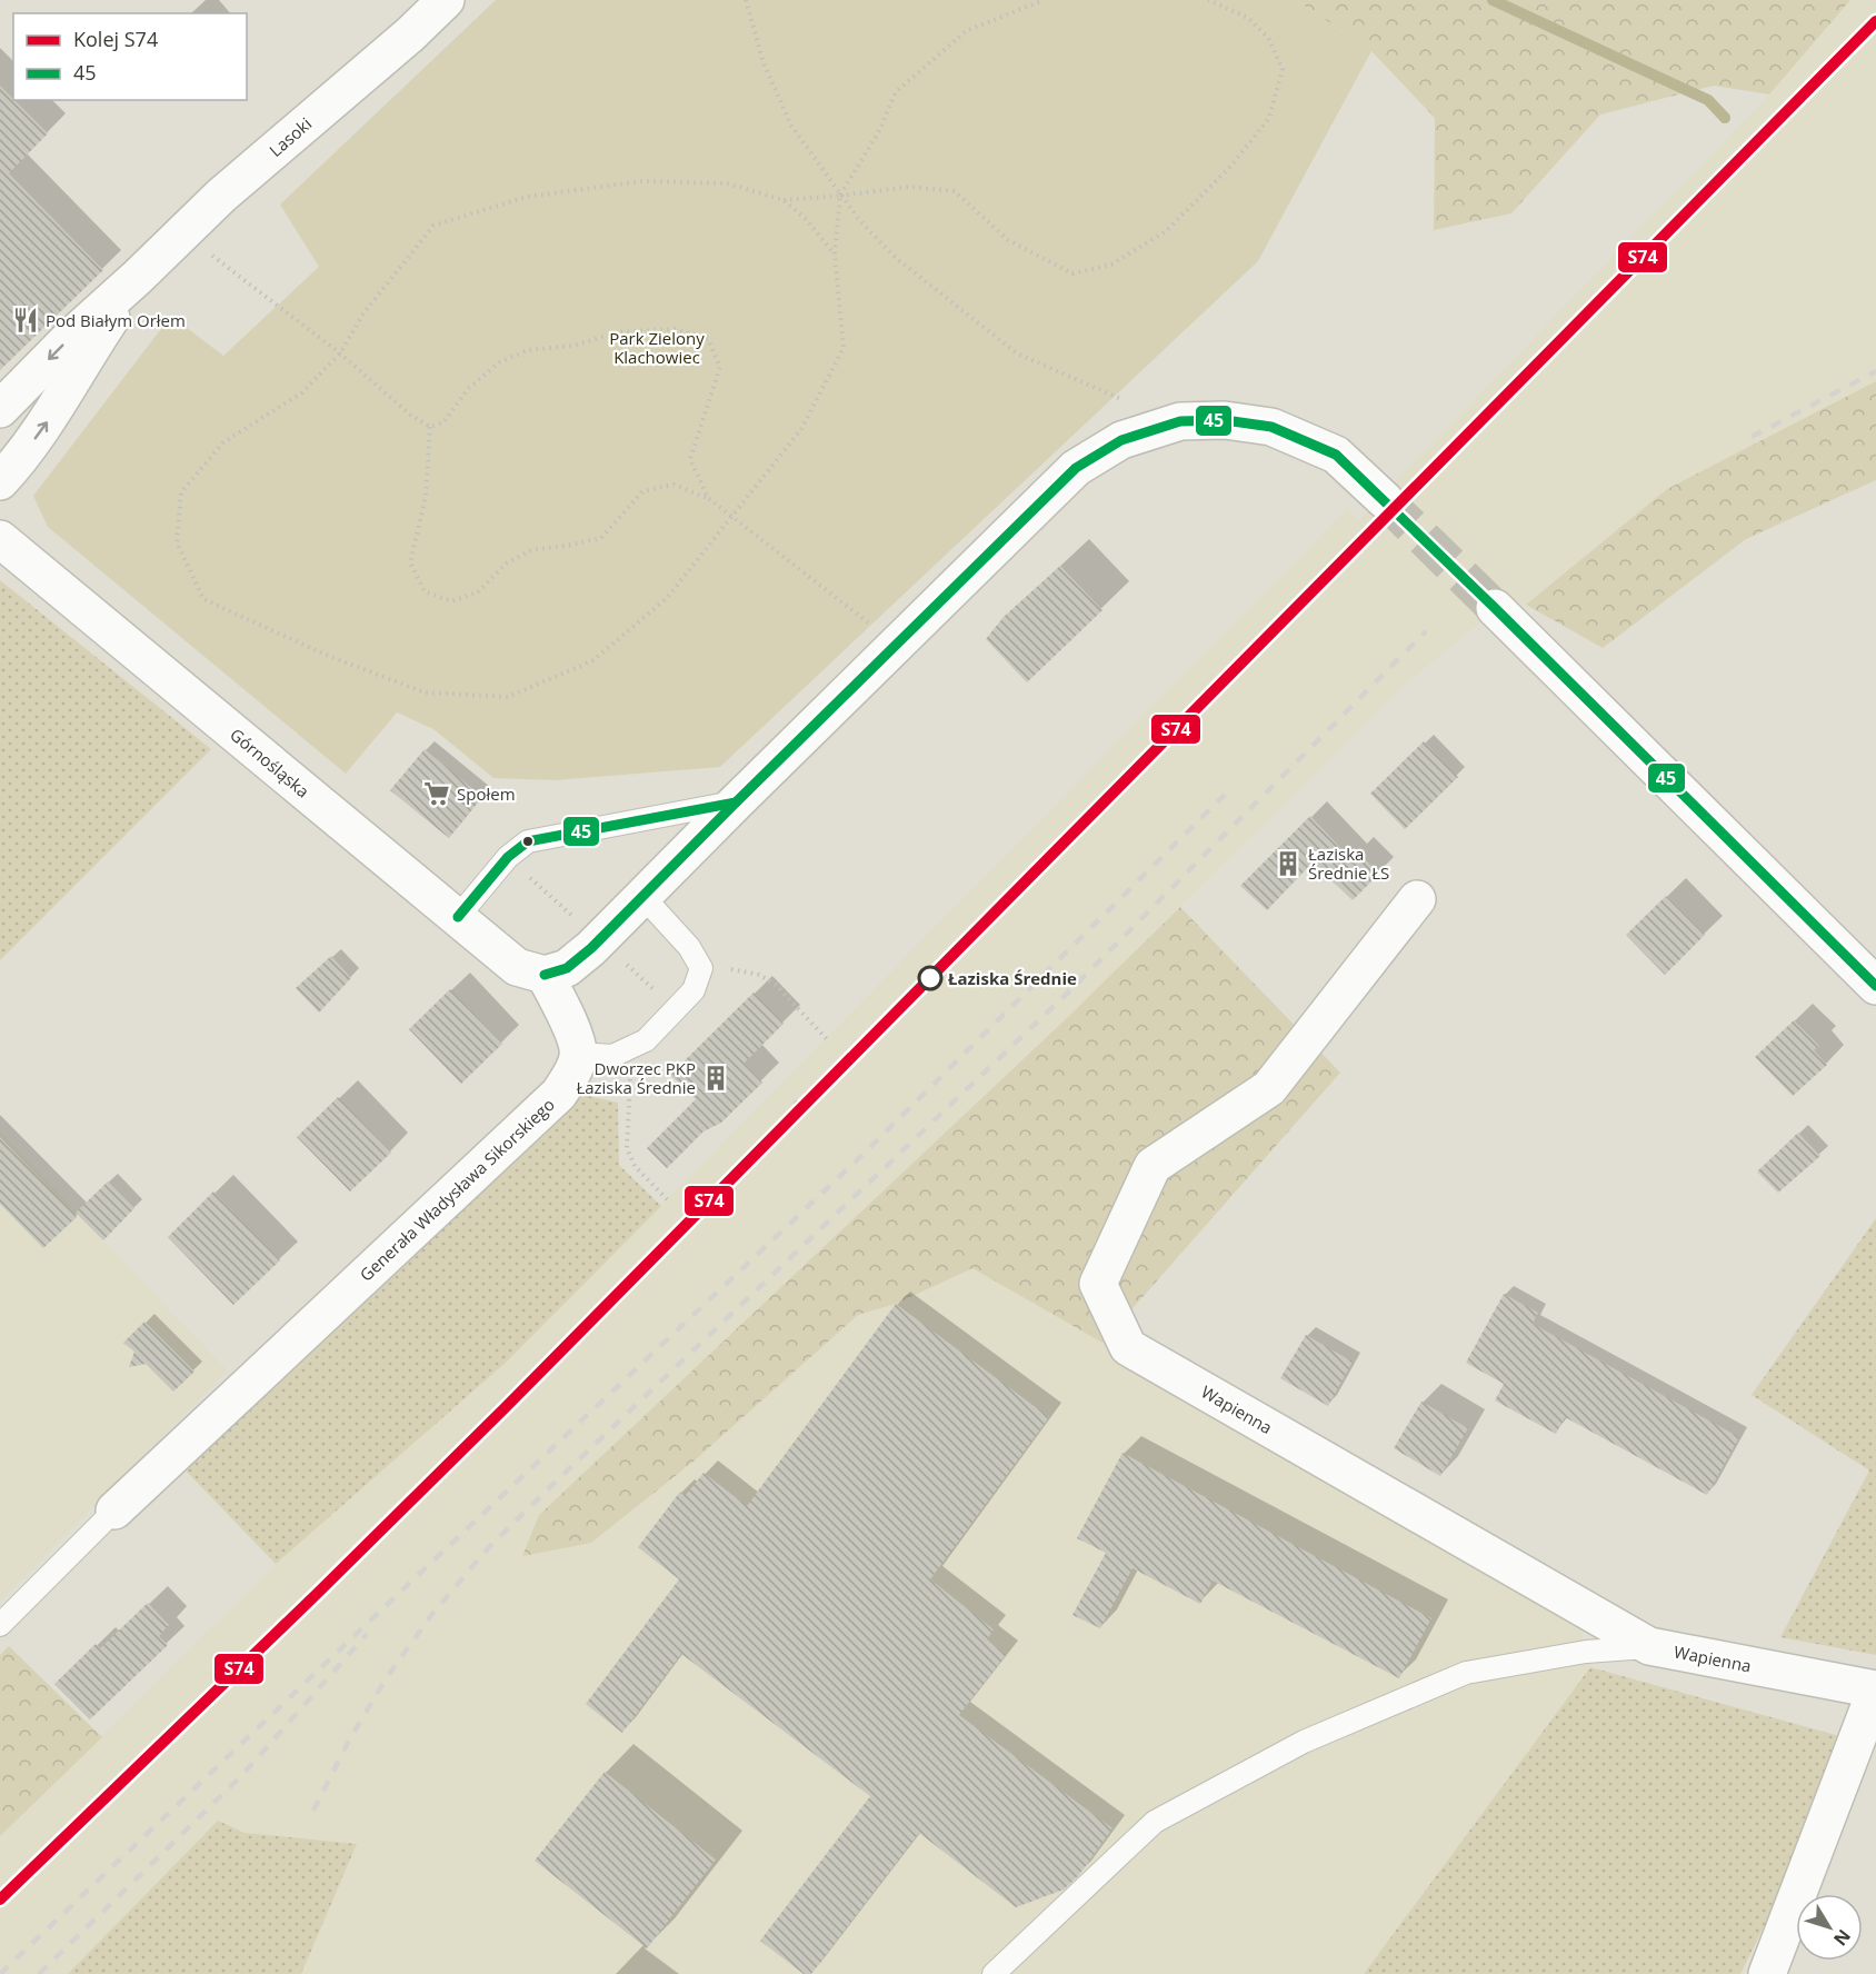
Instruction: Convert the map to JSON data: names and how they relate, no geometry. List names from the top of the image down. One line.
{"streets":{"street":["Lasoki","Górnośląska","Generała Władysława Sikorskiego","Wapienna"]},"parks":["Park Zielony Klachowiec"],"places":{"restaurant":["Pod Białym Orłem"],"supermarket":["Społem"],"building":["Łaziska Średnie ŁS","Dworzec PKP Łaziska Średnie"],"other":["Łaziska Średnie"]},"lines":["rail line S74","transit line 45"],"legend":["Kolej S74","45"],"north":"bottom right"}
